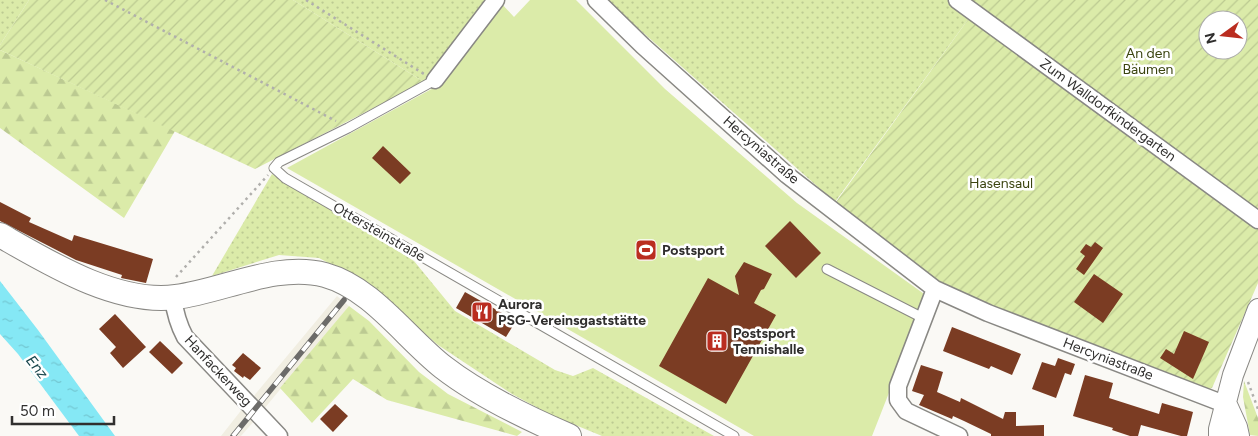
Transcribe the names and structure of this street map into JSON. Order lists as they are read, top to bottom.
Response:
{
  "streets": {
    "street": ["Zum Walldorfkindergarten", "Hercyniastraße", "Hanfackerweg"],
    "lane": ["Ottersteinstraße"]
  },
  "water": ["Enz"],
  "parks": ["An den Bäumen", "Hasensaul"],
  "places": {
    "sports": ["Postsport"],
    "restaurant": ["Aurora PSG-Vereinsgaststätte"],
    "building": ["Postsport Tennishalle"]
  },
  "scale_bar": "50 m",
  "north": "left"
}
